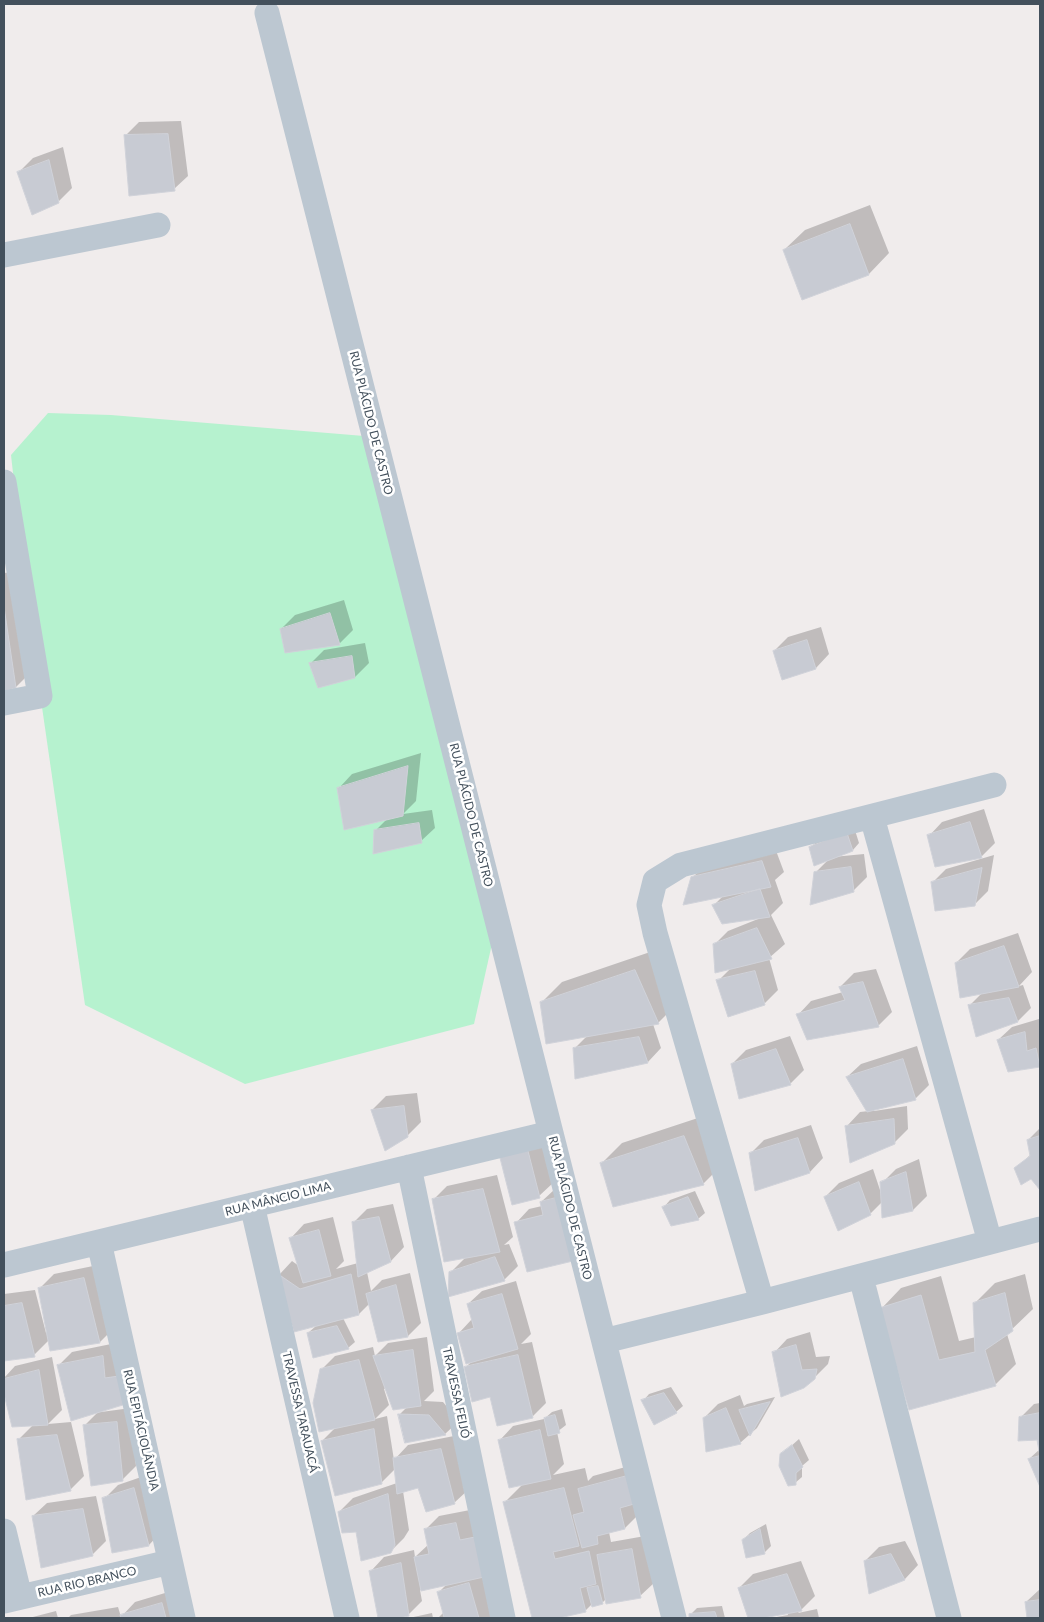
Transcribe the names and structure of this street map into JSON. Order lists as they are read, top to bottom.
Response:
{
  "streets": {
    "street": [
      "RUA PLÁCIDO DE CASTRO",
      "RUA MÂNCIO LIMA",
      "TRAVESSA FEIJÓ",
      "TRAVESSA TARAUACÁ",
      "RUA EPITÁCIOLÂNDIA",
      "RUA RIO BRANCO"
    ]
  },
  "crossings": [
    ["RUA PLÁCIDO DE CASTRO", "RUA MÂNCIO LIMA"],
    ["RUA MÂNCIO LIMA", "TRAVESSA FEIJÓ"],
    ["RUA MÂNCIO LIMA", "TRAVESSA TARAUACÁ"],
    ["RUA MÂNCIO LIMA", "RUA EPITÁCIOLÂNDIA"],
    ["RUA EPITÁCIOLÂNDIA", "RUA RIO BRANCO"]
  ]
}
